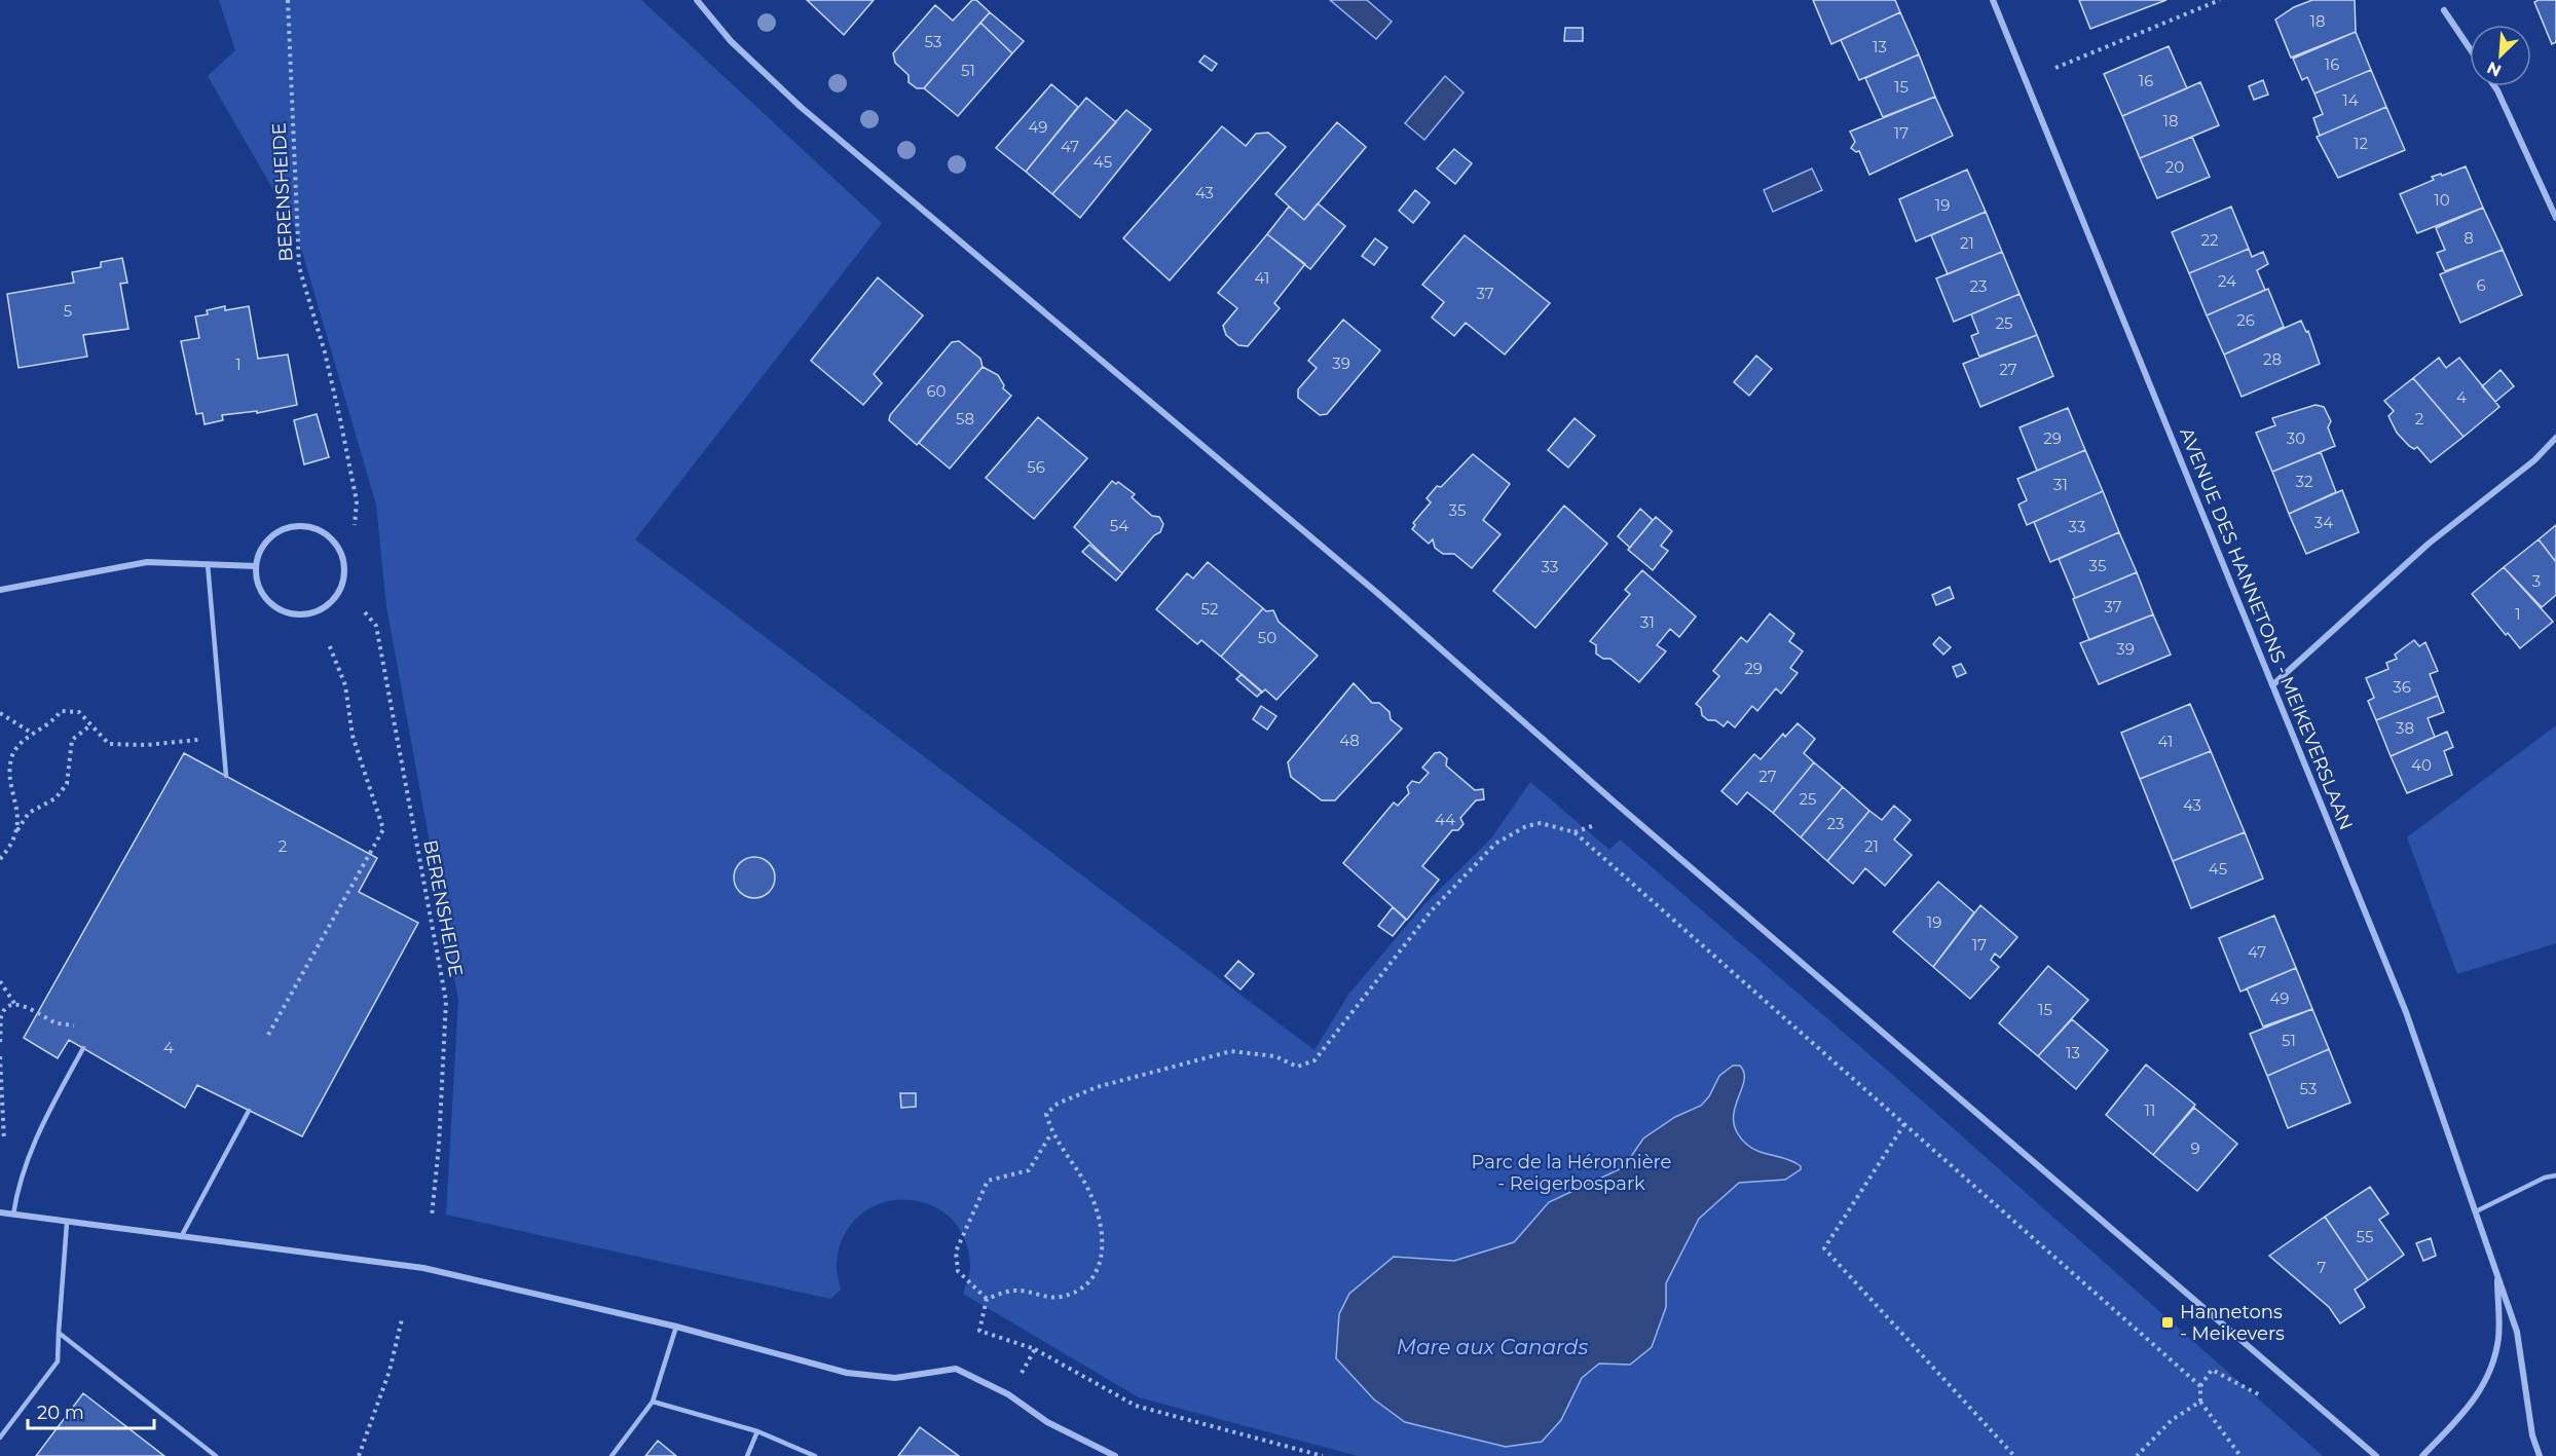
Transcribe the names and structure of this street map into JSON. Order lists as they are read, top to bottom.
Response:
{
  "streets": {
    "street": ["AVENUE DES HANNETONS - MEIKEVERSLAAN"],
    "path": ["BERENSHEIDE"]
  },
  "water": ["Mare aux Canards"],
  "parks": ["Parc de la Héronnière - Reigerbospark"],
  "places": {
    "transit": ["Hannetons - Meikevers"]
  },
  "house_numbers": [
    "18",
    "53",
    "13",
    "16",
    "51",
    "16",
    "15",
    "14",
    "18",
    "49",
    "17",
    "12",
    "47",
    "45",
    "20",
    "43",
    "10",
    "19",
    "8",
    "22",
    "21",
    "41",
    "24",
    "6",
    "23",
    "37",
    "5",
    "26",
    "25",
    "28",
    "39",
    "1",
    "27",
    "60",
    "4",
    "58",
    "2",
    "29",
    "30",
    "56",
    "32",
    "31",
    "35",
    "34",
    "54",
    "33",
    "35",
    "33",
    "3",
    "37",
    "52",
    "1",
    "31",
    "50",
    "39",
    "29",
    "36",
    "38",
    "48",
    "41",
    "40",
    "27",
    "25",
    "43",
    "44",
    "23",
    "2",
    "21",
    "45",
    "19",
    "17",
    "47",
    "49",
    "15",
    "51",
    "4",
    "13",
    "53",
    "11",
    "9",
    "55",
    "7"
  ],
  "scale_bar": "20 m",
  "north": "bottom left"
}
